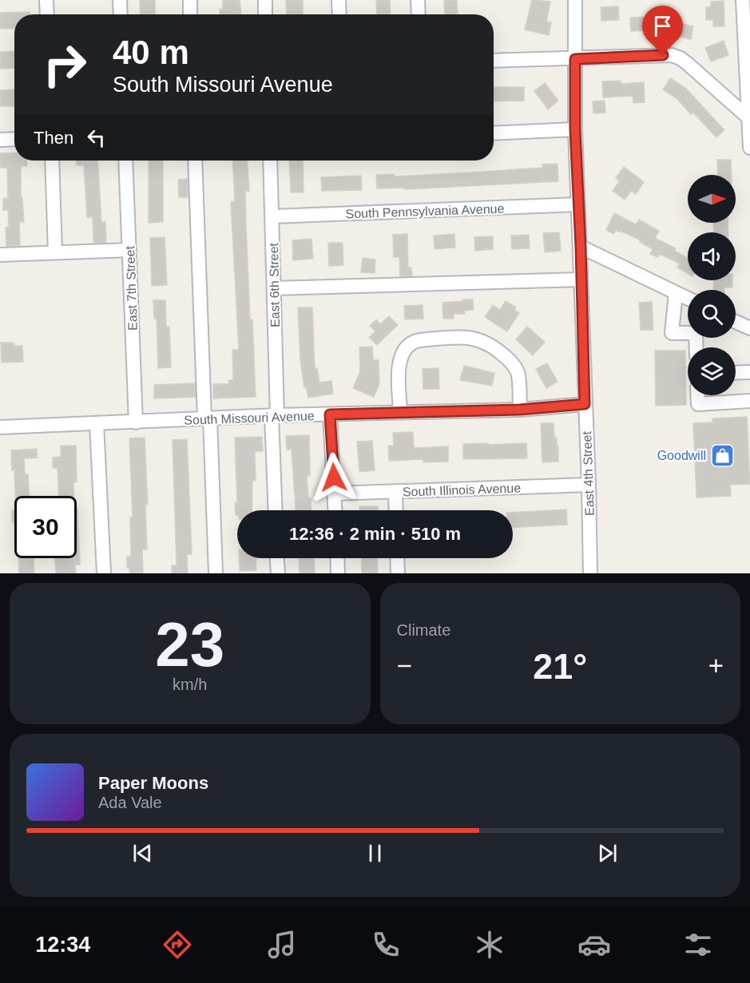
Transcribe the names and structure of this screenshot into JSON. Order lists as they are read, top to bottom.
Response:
{
  "streets": {
    "street": [
      "South Pennsylvania Avenue",
      "East 6th Street",
      "East 7th Street",
      "South Missouri Avenue",
      "East 4th Street",
      "South Illinois Avenue"
    ]
  },
  "crossings": [
    ["South Pennsylvania Avenue", "East 6th Street"],
    ["South Pennsylvania Avenue", "East 4th Street"],
    ["East 6th Street", "South Missouri Avenue"],
    ["East 7th Street", "South Missouri Avenue"],
    ["South Missouri Avenue", "East 4th Street"],
    ["East 4th Street", "South Illinois Avenue"]
  ],
  "places": {
    "shop": ["Goodwill"]
  },
  "north": "right",
  "page": {
    "turn": ["40 m", "South Missouri Avenue"],
    "then": "Then",
    "limit": "30",
    "trip": "12:36 · 2 min · 510 m",
    "tile": [
      ["23", "km/h"],
      "Climate"
    ],
    "heat": ["−", "21°", "+"],
    "song": ["Paper Moons", "Ada Vale"],
    "tabs": "12:34"
  }
}
